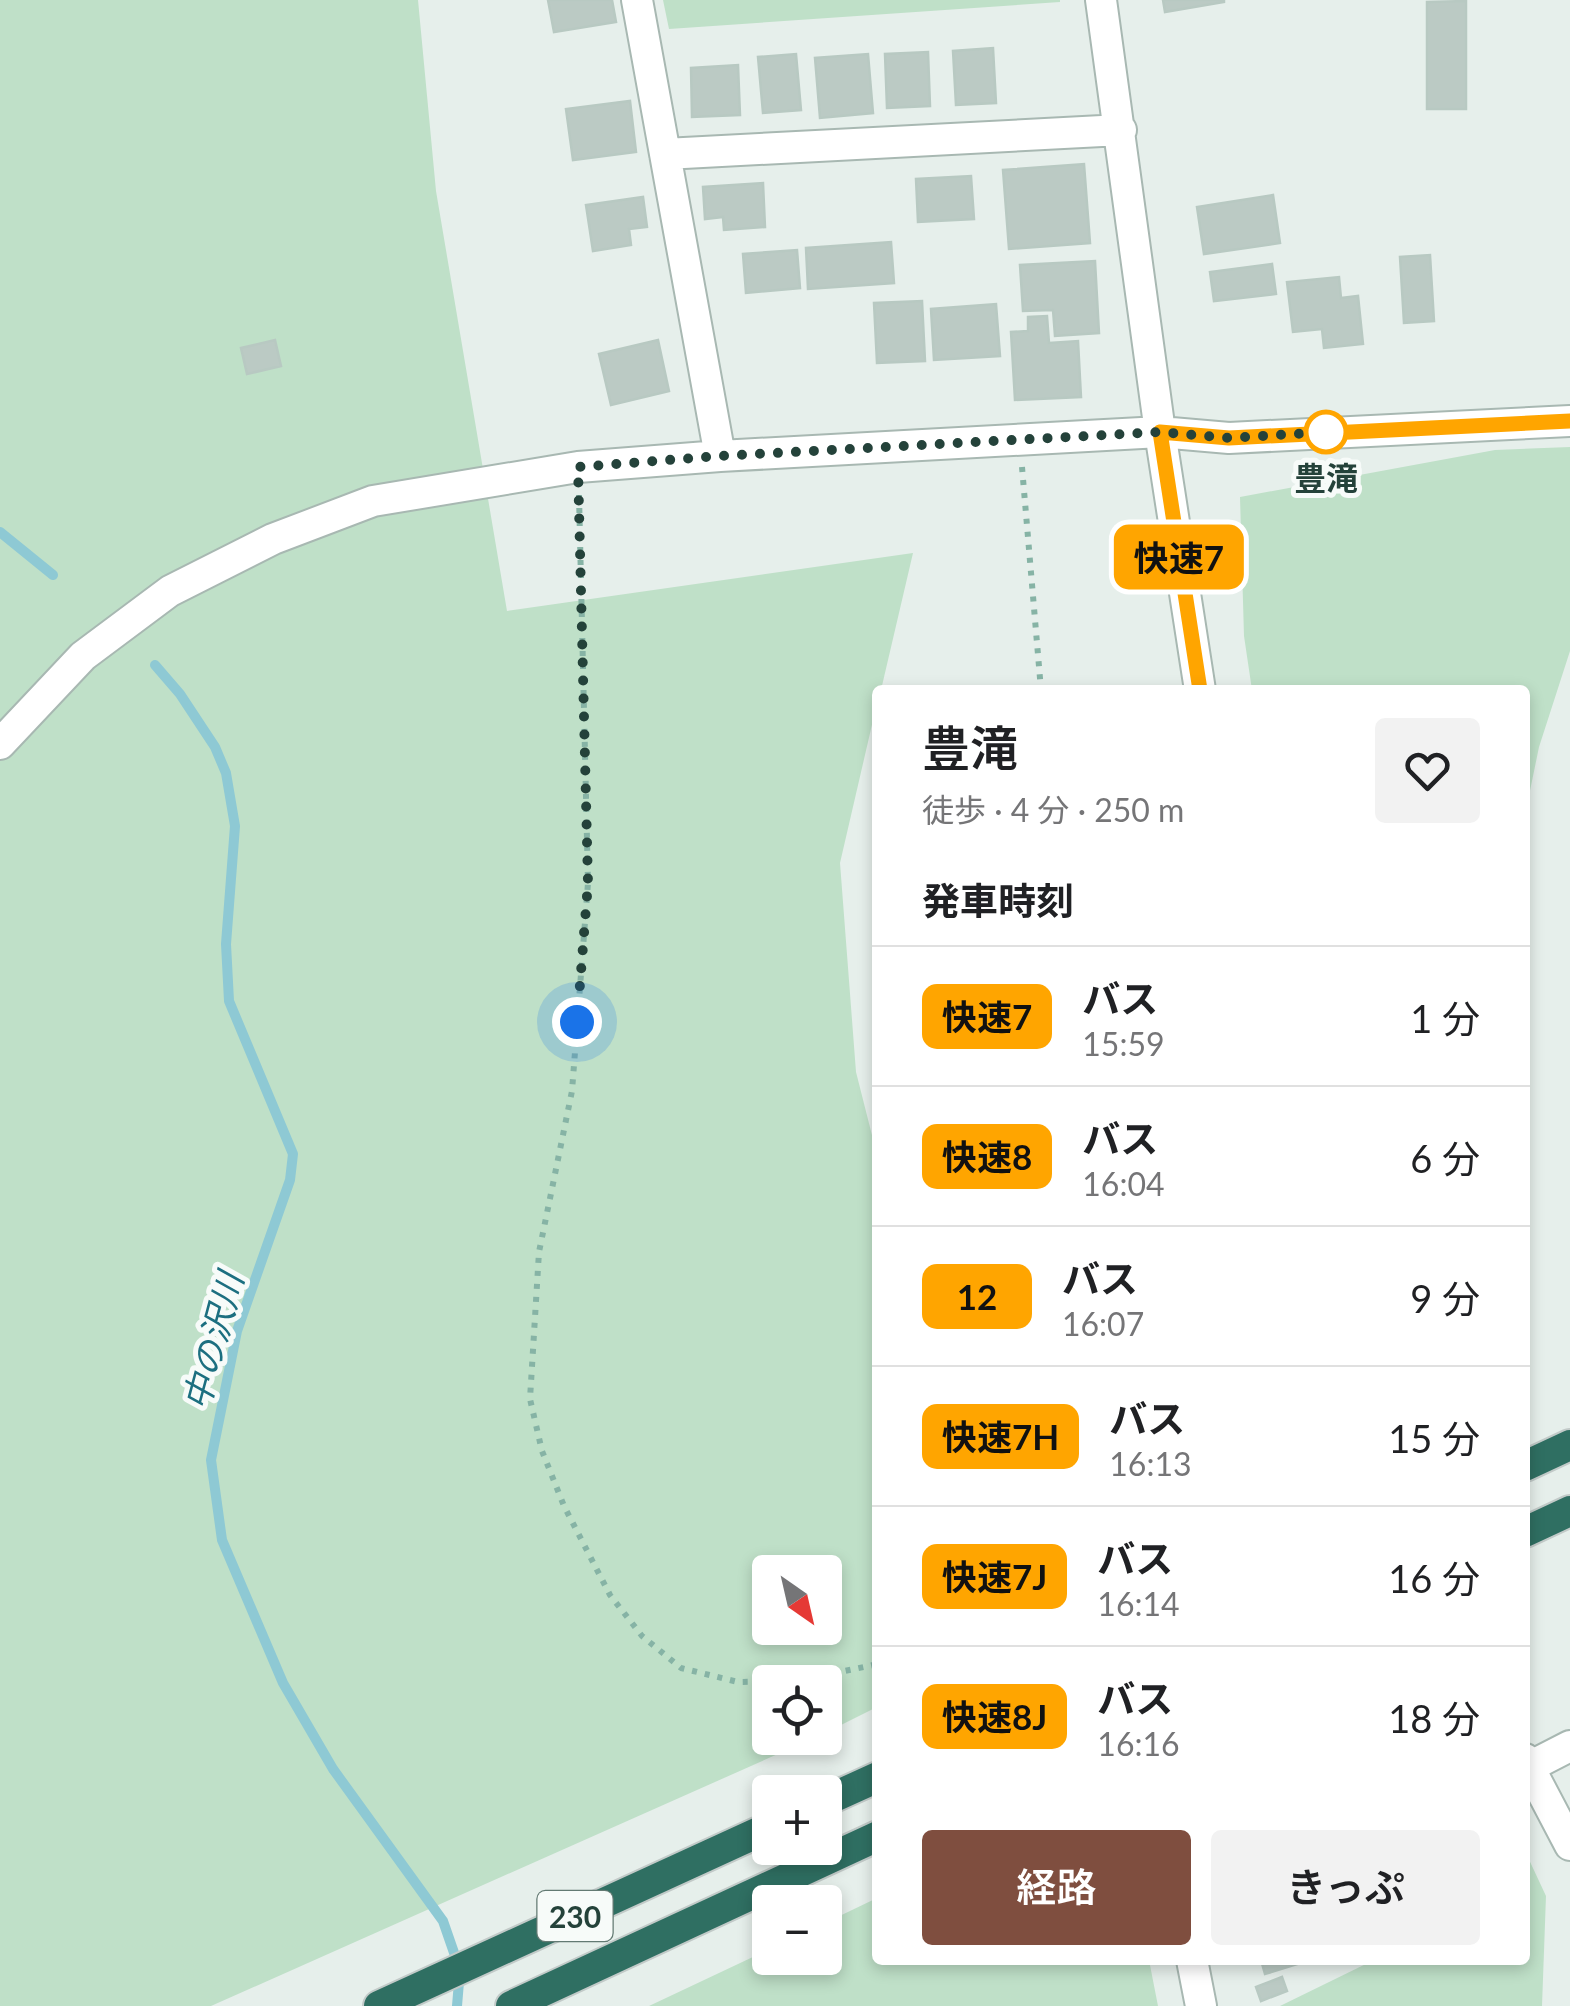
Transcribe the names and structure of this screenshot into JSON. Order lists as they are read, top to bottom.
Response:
{
  "streets": {
    "highway": ["230"]
  },
  "water": ["中の沢川"],
  "places": ["豊滝"],
  "lines": ["bus line 快速7"],
  "north": "bottom right",
  "page": {
    "on_map": "快速7",
    "heading": [
      ["豊滝", "徒歩 · 4 分 · 250 m"],
      "発車時刻"
    ],
    "list": [
      {
        "mark": "快速7",
        "name": "バス",
        "note": "15:59",
        "value": "1 分"
      },
      {
        "mark": "快速8",
        "name": "バス",
        "note": "16:04",
        "value": "6 分"
      },
      {
        "mark": "12",
        "name": "バス",
        "note": "16:07",
        "value": "9 分"
      },
      {
        "mark": "快速7H",
        "name": "バス",
        "note": "16:13",
        "value": "15 分"
      },
      {
        "mark": "快速7J",
        "name": "バス",
        "note": "16:14",
        "value": "16 分"
      },
      {
        "mark": "快速8J",
        "name": "バス",
        "note": "16:16",
        "value": "18 分"
      }
    ],
    "map_buttons": ["+", "−"],
    "buttons": ["経路", "きっぷ"]
  }
}
